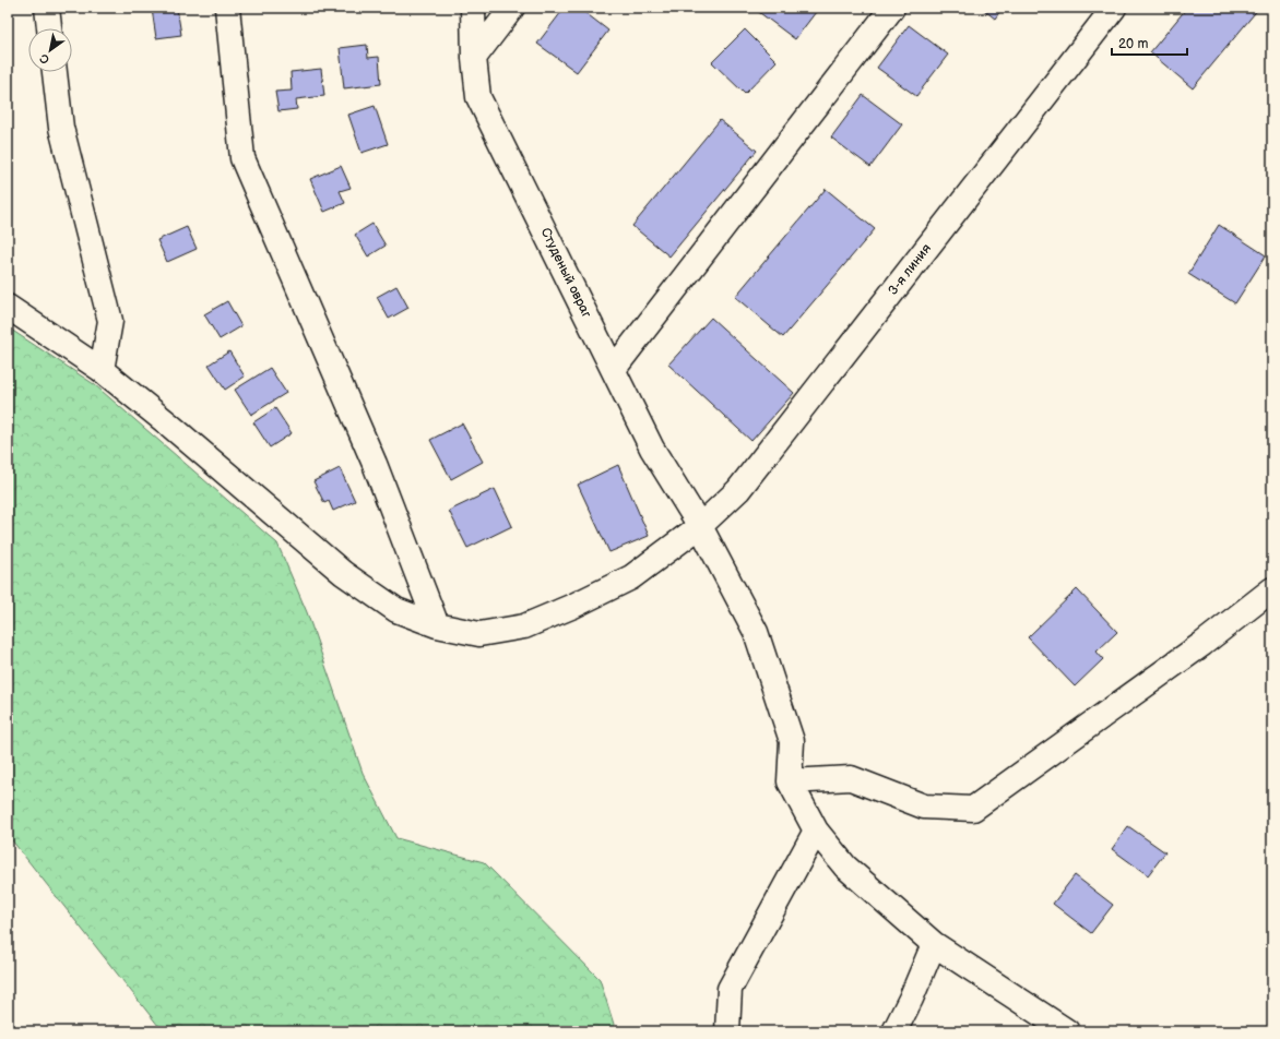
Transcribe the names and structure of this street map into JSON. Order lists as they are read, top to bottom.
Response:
{
  "streets": {
    "street": ["3-я линия", "Студеный овраг"]
  },
  "crossings": [
    ["3-я линия", "Студеный овраг"]
  ],
  "scale_bar": "20 m",
  "north": "bottom left"
}
